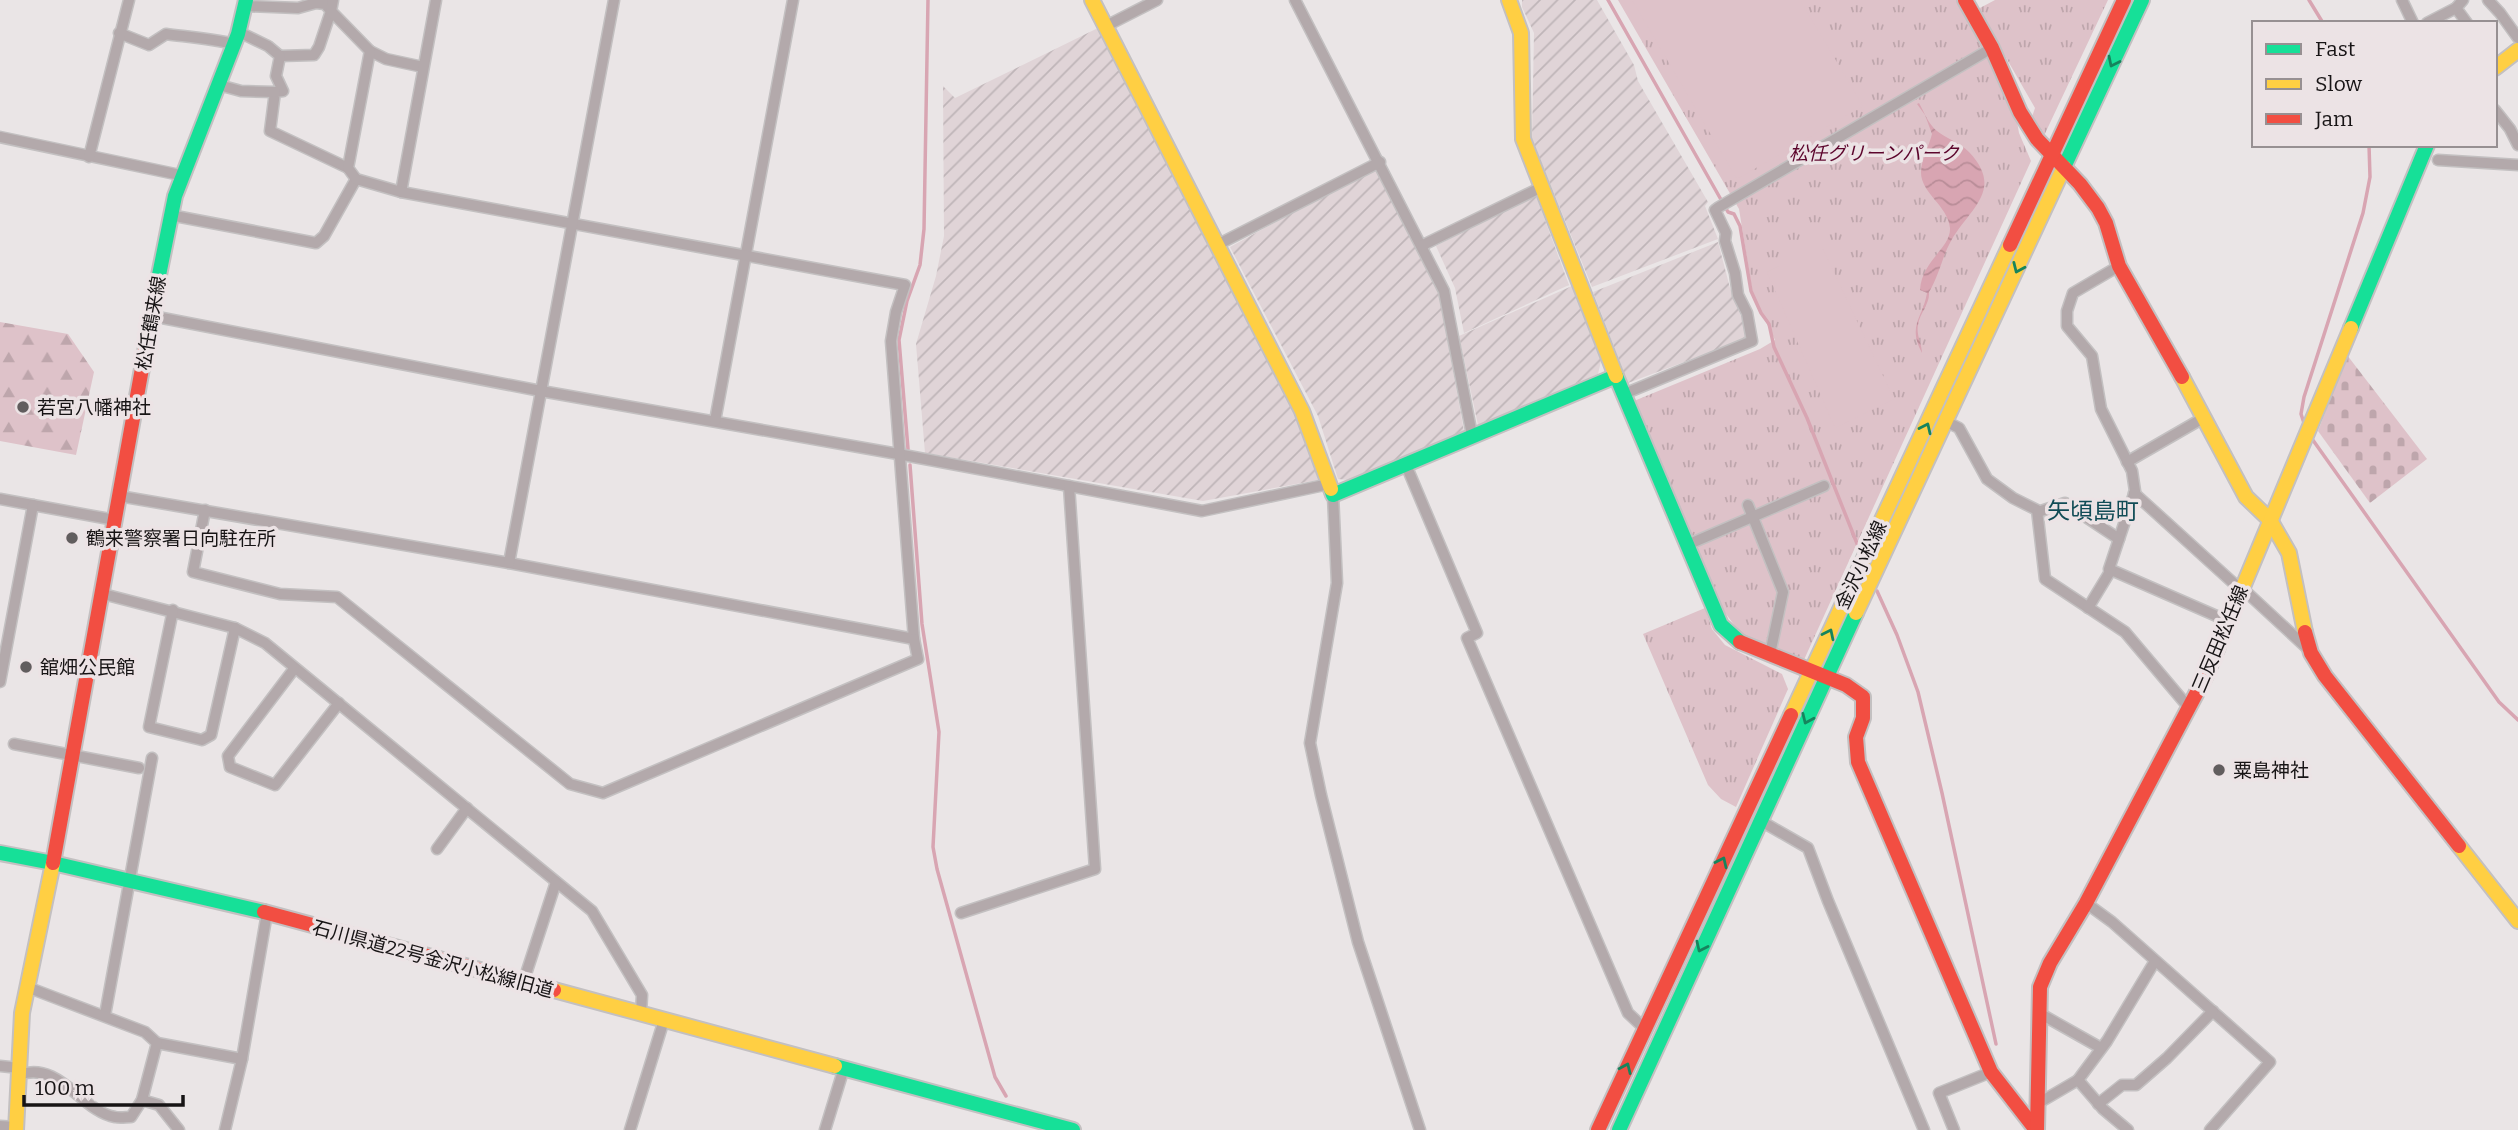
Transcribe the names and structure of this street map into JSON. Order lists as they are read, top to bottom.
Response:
{
  "streets": {
    "main road": [
      "松任鶴来線",
      "金沢小松線",
      "三反田松任線",
      "石川県道22号金沢小松線旧道"
    ]
  },
  "crossings": [
    ["松任鶴来線", "石川県道22号金沢小松線旧道"]
  ],
  "districts": ["矢頃島町"],
  "parks": ["松任グリーンパーク"],
  "places": [
    "若宮八幡神社",
    "鶴来警察署日向駐在所",
    "舘畑公民館",
    "粟島神社"
  ],
  "legend": ["Fast", "Slow", "Jam"],
  "scale_bar": "100 m"
}
